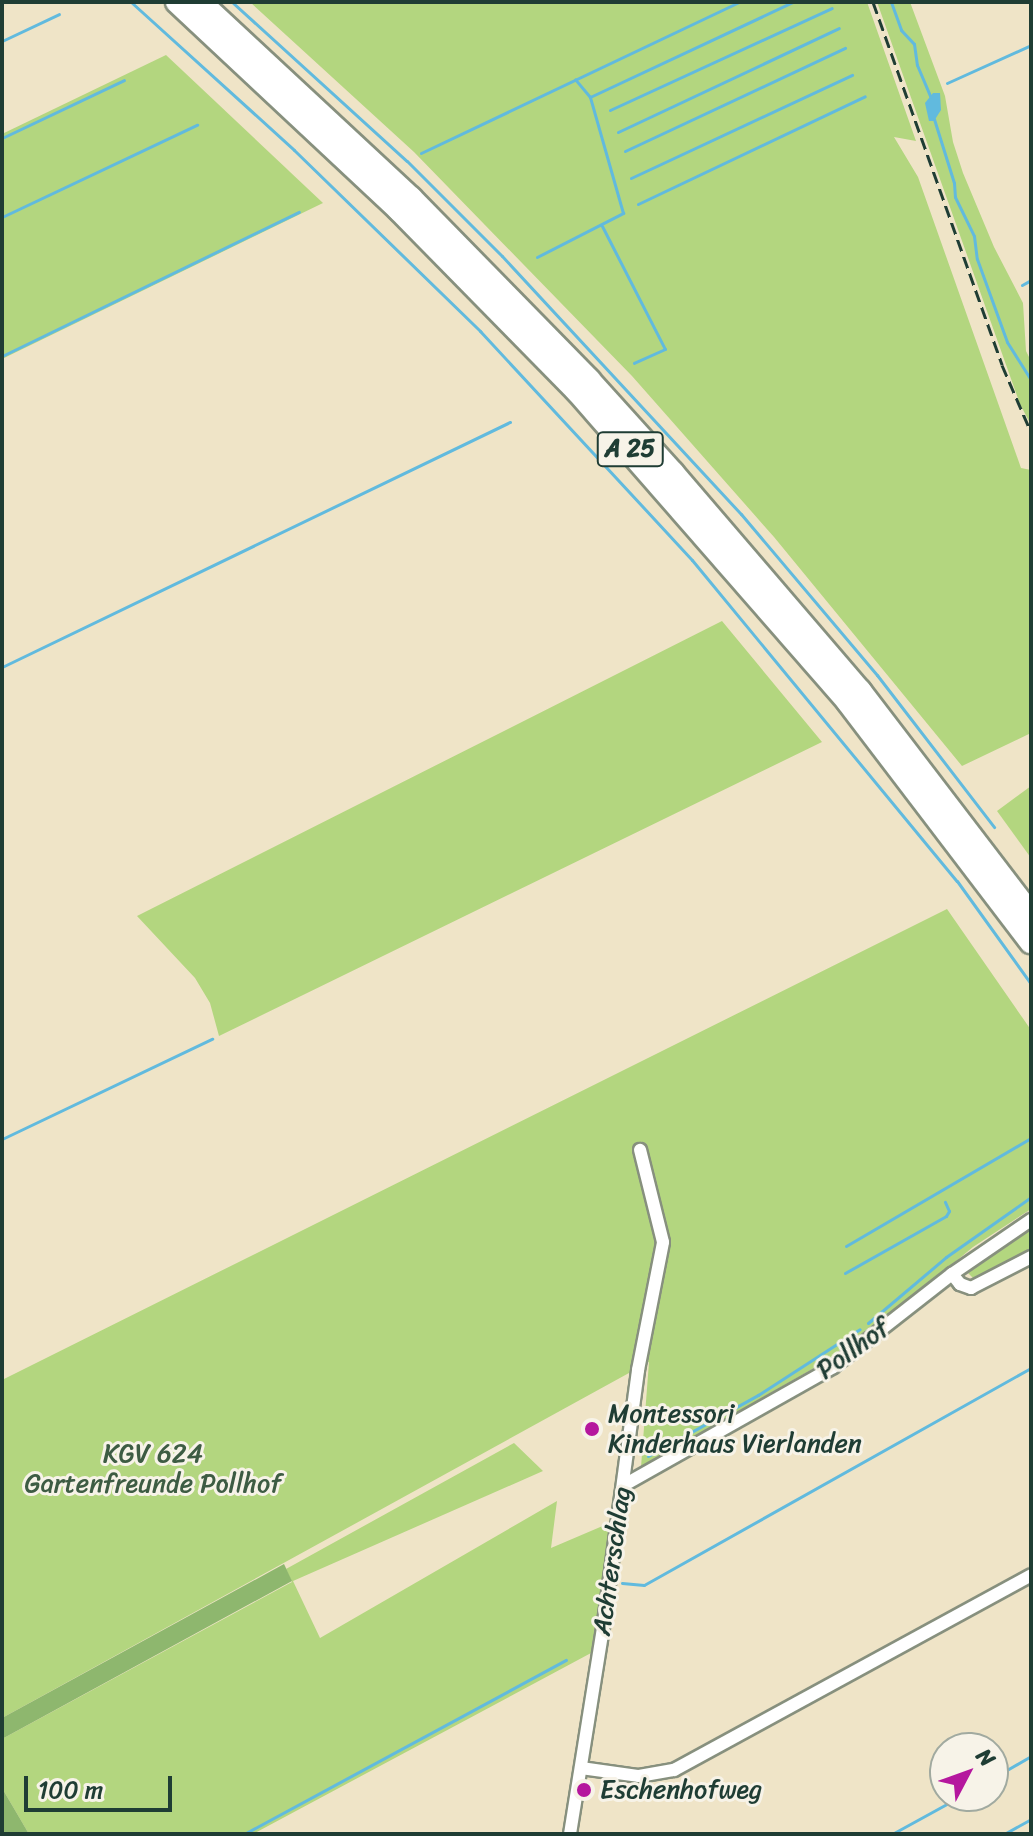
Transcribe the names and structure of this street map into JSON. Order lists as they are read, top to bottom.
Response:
{
  "streets": {
    "highway": ["A 25"],
    "street": ["Pollhof", "Achterschlag"]
  },
  "crossings": [
    ["Pollhof", "Achterschlag"]
  ],
  "parks": ["KGV 624 Gartenfreunde Pollhof"],
  "places": ["Montessori Kinderhaus Vierlanden", "Eschenhofweg"],
  "scale_bar": "100 m",
  "north": "top right"
}
